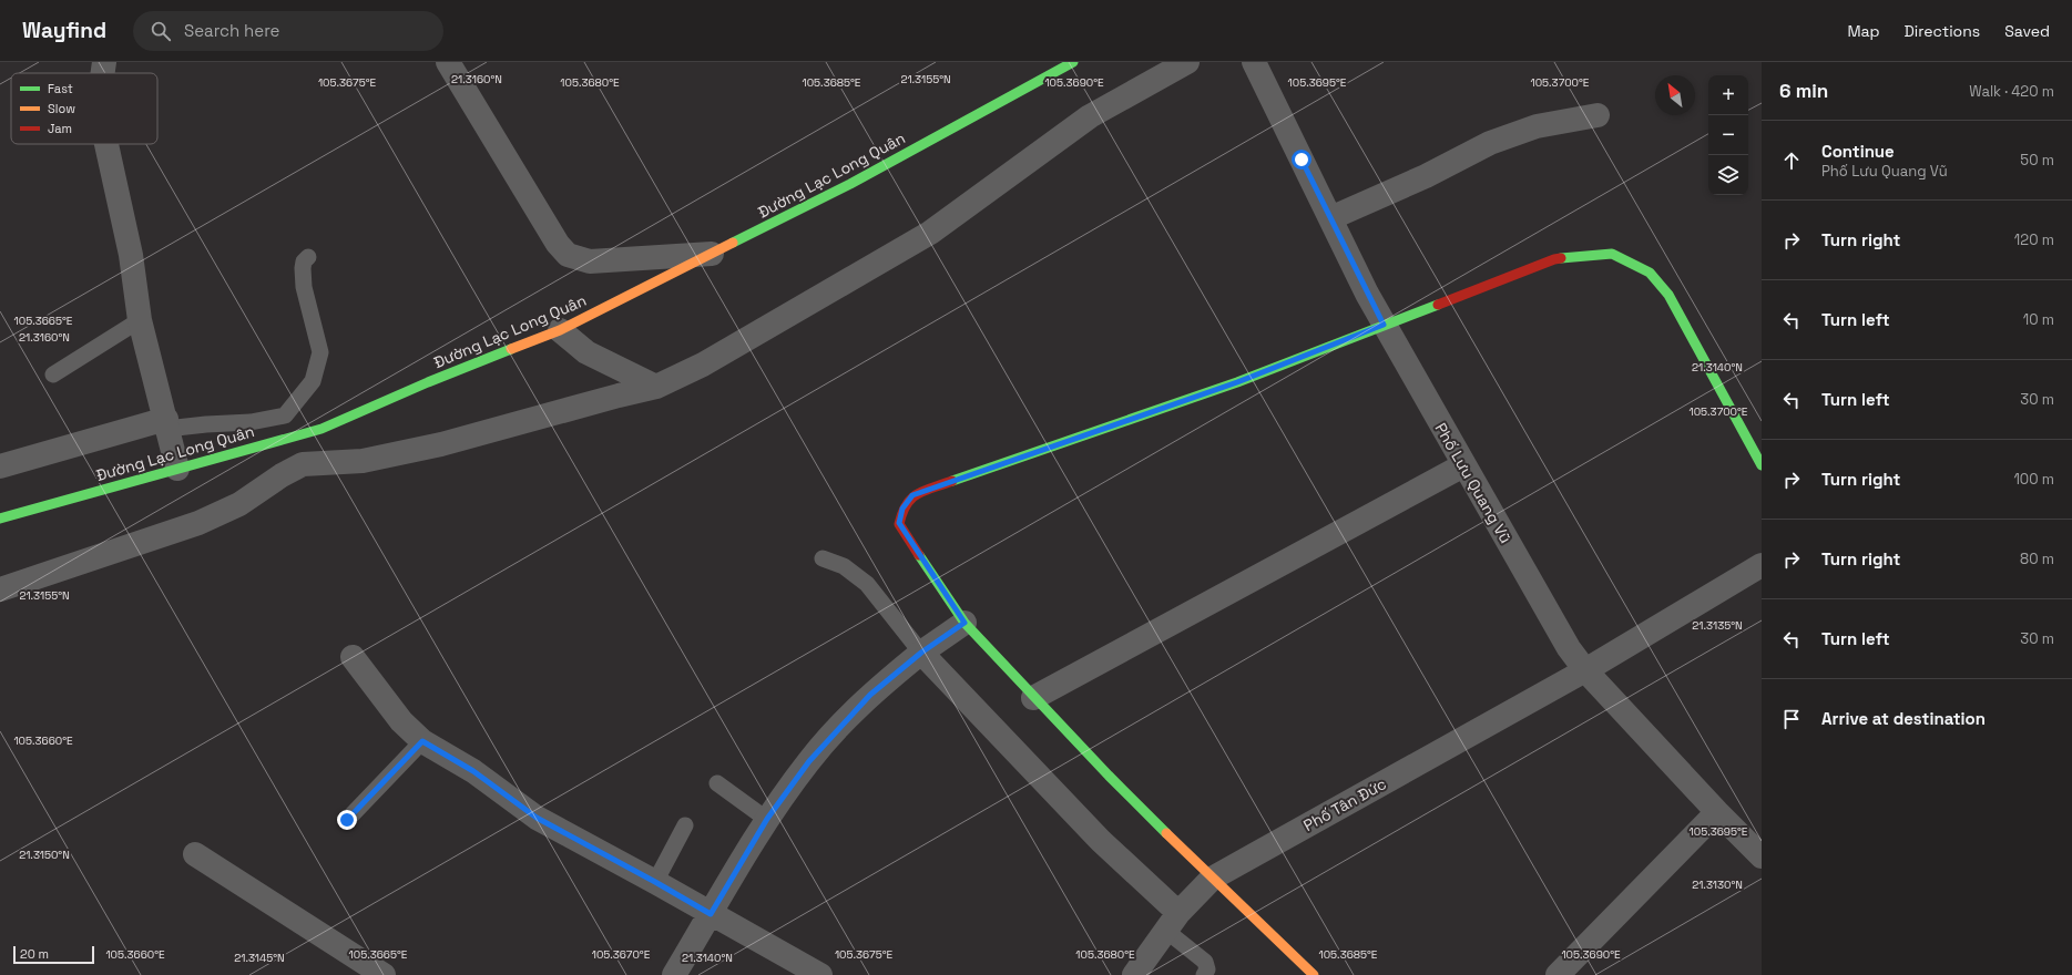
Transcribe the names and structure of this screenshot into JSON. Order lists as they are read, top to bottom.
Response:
{
  "streets": {
    "street": ["Đường Lạc Long Quân", "Phố Lưu Quang Vũ", "Phố Tân Đức"]
  },
  "crossings": [
    ["Phố Lưu Quang Vũ", "Phố Tân Đức"]
  ],
  "legend": ["Fast", "Slow", "Jam"],
  "scale_bar": "20 m",
  "north": "top left",
  "page": {
    "header": "Wayfind",
    "search": "Search here",
    "nav": ["Map", "Directions", "Saved"],
    "heading": ["6 min", "Walk · 420 m"],
    "map_buttons": ["+", "−"],
    "list": [
      ["Continue", "Phố Lưu Quang Vũ", "50 m"],
      ["Turn right", "120 m"],
      ["Turn left", "10 m"],
      ["Turn left", "30 m"],
      ["Turn right", "100 m"],
      ["Turn right", "80 m"],
      ["Turn left", "30 m"],
      "Arrive at destination"
    ],
    "scale": "20 m"
  },
  "coordinates": [
    "21.3160°N",
    "21.3155°N",
    "105.3675°E",
    "105.3685°E",
    "105.3690°E",
    "105.3695°E",
    "105.3700°E",
    "105.3680°E",
    "105.3665°E",
    "21.3140°N",
    "21.3135°N",
    "105.3660°E",
    "21.3150°N",
    "21.3130°N",
    "105.3670°E",
    "21.3145°N"
  ]
}
